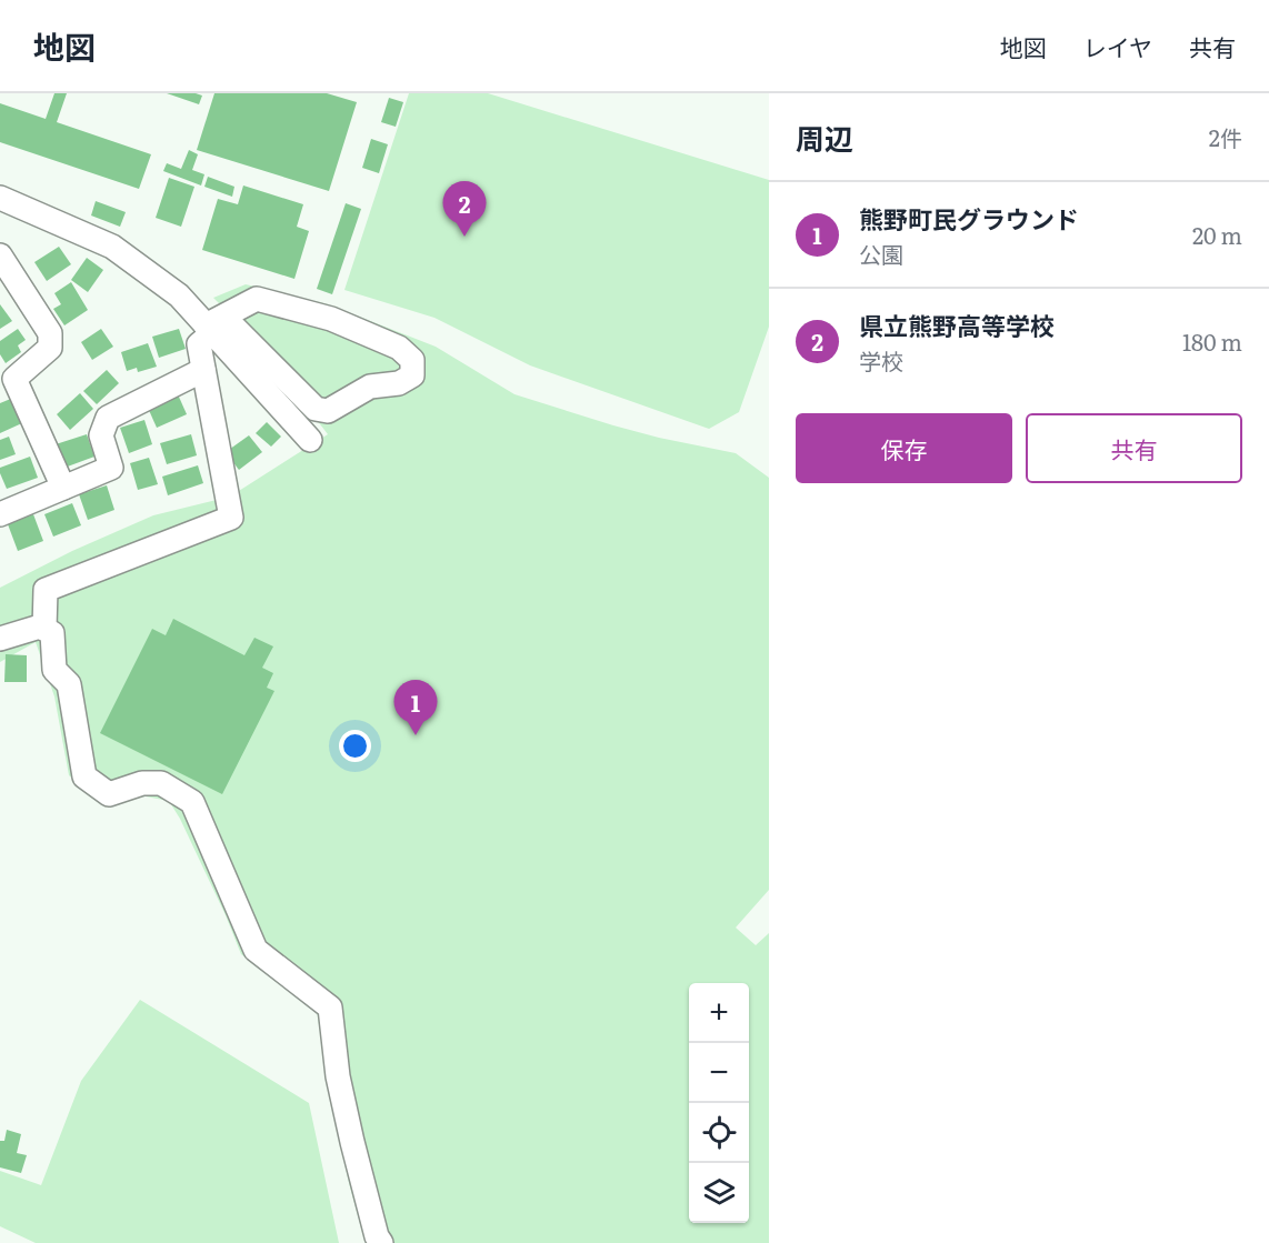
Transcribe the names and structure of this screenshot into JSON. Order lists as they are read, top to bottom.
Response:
{
  "page": {
    "header": "地図",
    "nav": ["地図", "レイヤ", "共有"],
    "heading": ["周辺", "2件"],
    "list": [
      {
        "mark": "1",
        "name": "熊野町民グラウンド",
        "note": "公園",
        "value": "20 m"
      },
      {
        "mark": "2",
        "name": "県立熊野高等学校",
        "note": "学校",
        "value": "180 m"
      }
    ],
    "pins": ["2", "1"],
    "buttons": ["保存", "共有"],
    "map_buttons": ["+", "−"]
  }
}
